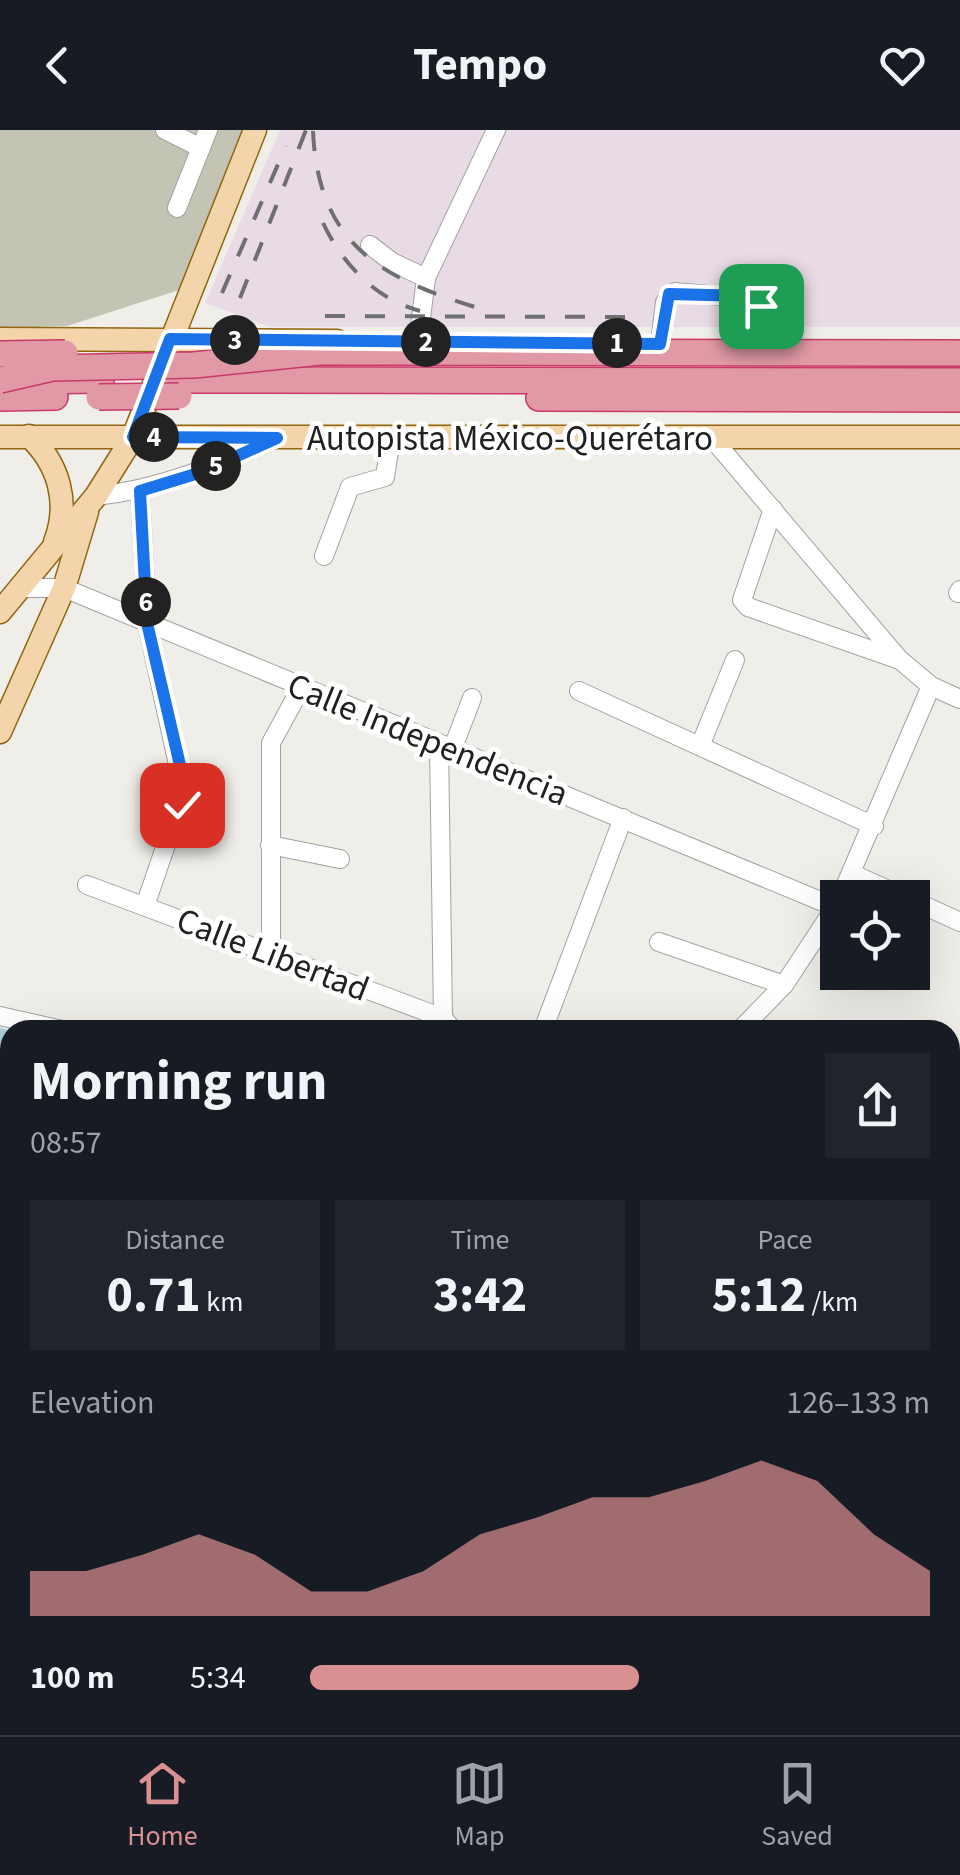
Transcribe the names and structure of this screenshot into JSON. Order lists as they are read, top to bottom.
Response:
{
  "streets": {
    "main road": ["Autopista México-Querétaro"],
    "street": ["Calle Independencia", "Calle Libertad"]
  },
  "page": {
    "header": "Tempo",
    "pins": [
      "3",
      "2",
      "1",
      "4",
      "5",
      "6"
    ],
    "heading": ["Morning run", "08:57"],
    "stats": [
      ["Distance", "0.71 km"],
      ["Time", "3:42"],
      ["Pace", "5:12 /km"]
    ],
    "chart": ["Elevation", "126–133 m"],
    "list": [
      {
        "name": "100 m",
        "note": "5:34"
      }
    ],
    "tabs": ["Home", "Map", "Saved"]
  }
}
